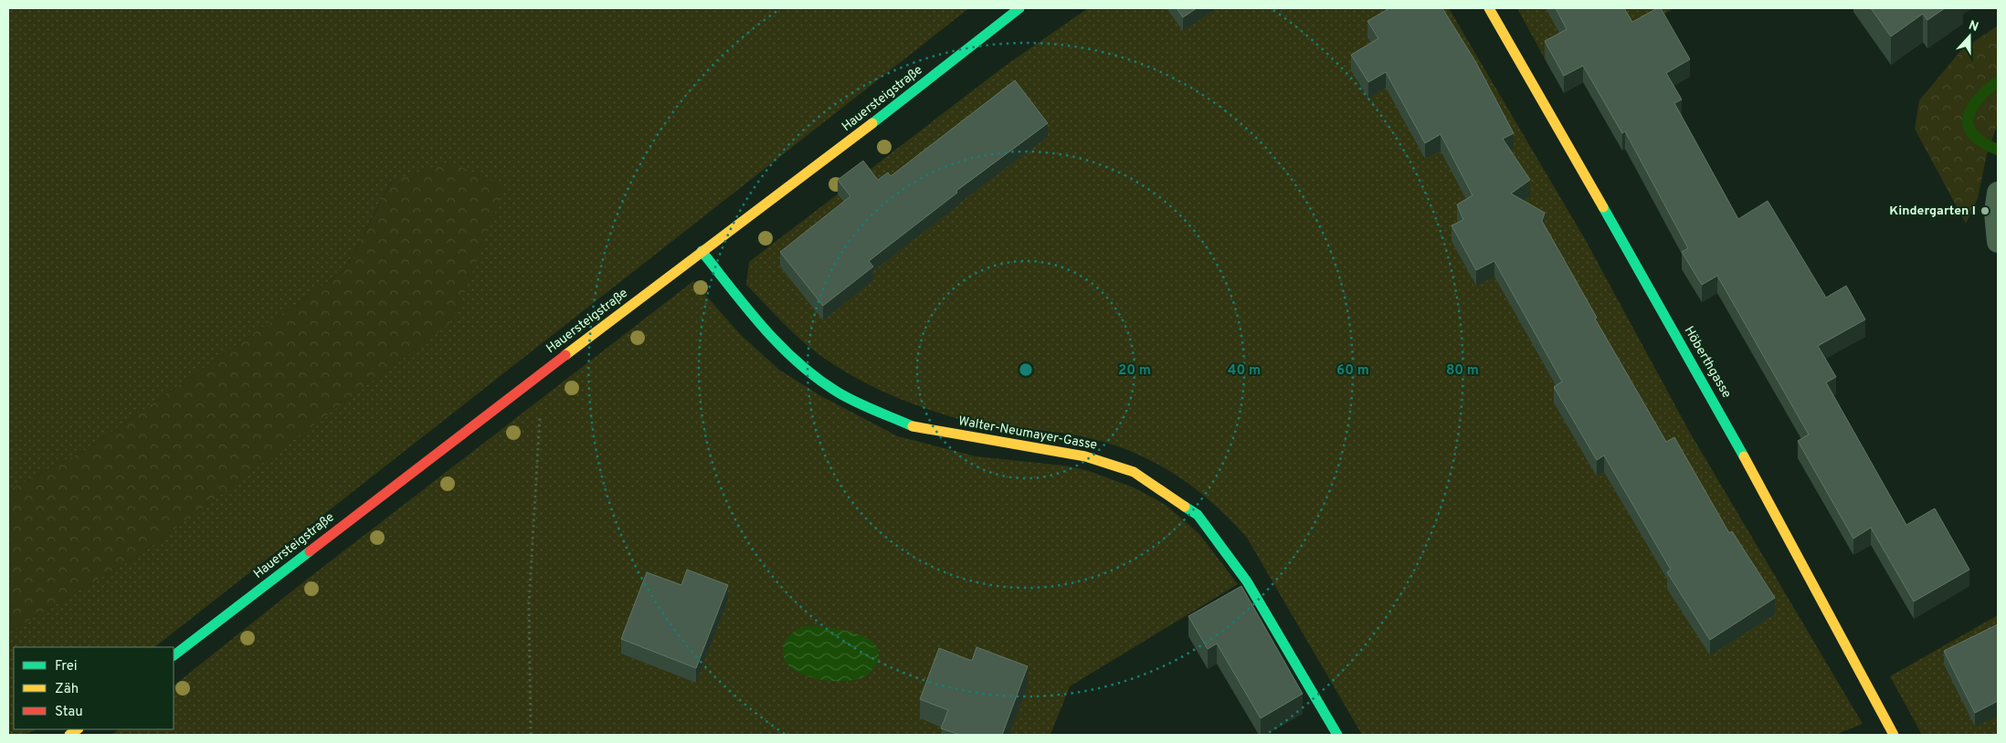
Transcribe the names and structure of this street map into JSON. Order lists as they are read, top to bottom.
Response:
{
  "streets": {
    "street": ["Hauersteigstraße", "Höberthgasse", "Walter-Neumayer-Gasse"]
  },
  "crossings": [
    ["Hauersteigstraße", "Walter-Neumayer-Gasse"]
  ],
  "places": ["Kindergarten I"],
  "legend": ["Frei", "Zäh", "Stau"],
  "north": "top",
  "rings": [
    "20 m",
    "40 m",
    "60 m",
    "80 m"
  ]
}
